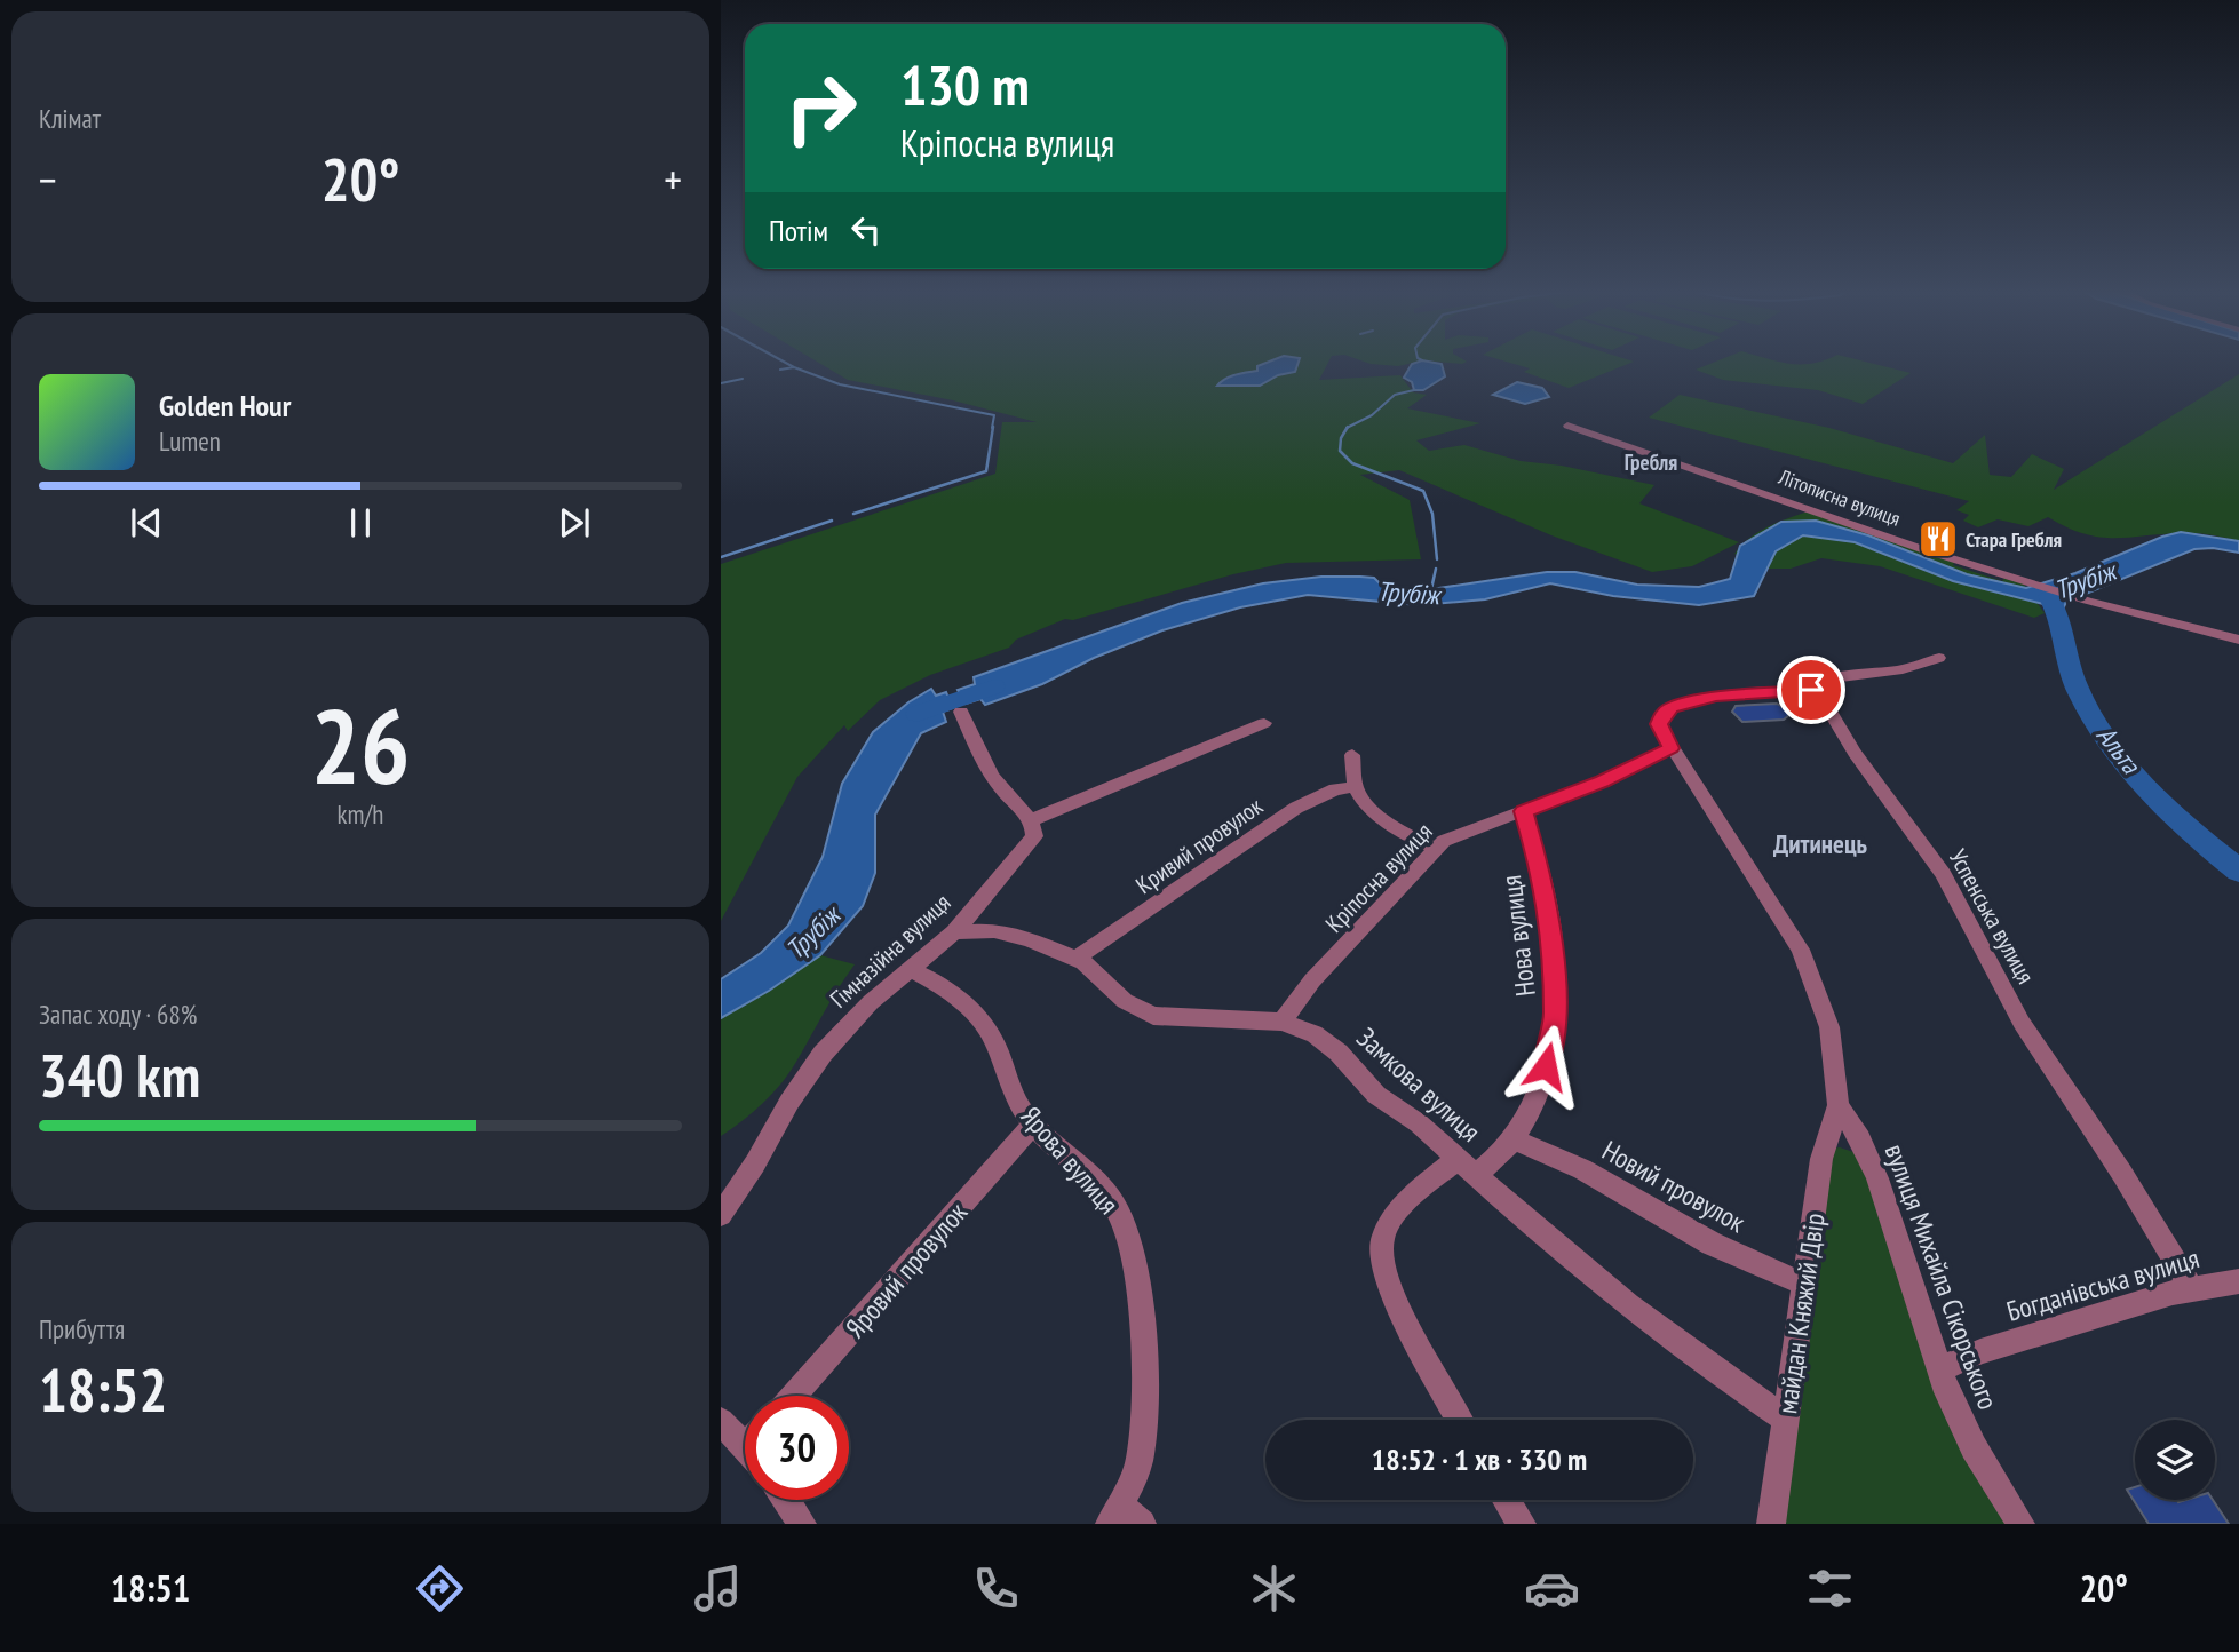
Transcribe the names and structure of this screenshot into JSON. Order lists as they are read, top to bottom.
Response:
{
  "streets": {
    "street": [
      "Літописна вулиця",
      "Кривий провулок",
      "Кріпосна вулиця",
      "Успенська вулиця",
      "Нова вулиця",
      "Гімназійна вулиця",
      "Замкова вулиця",
      "Ярова вулиця",
      "Новий провулок",
      "Яровий провулок",
      "вулиця Михайла Сікорського",
      "Богданівська вулиця",
      "майдан Княжий Двір"
    ]
  },
  "crossings": [
    ["Кривий провулок", "Замкова вулиця"],
    ["Кріпосна вулиця", "Нова вулиця"],
    ["Кріпосна вулиця", "Замкова вулиця"],
    ["Кріпосна вулиця", "вулиця Михайла Сікорського"],
    ["Успенська вулиця", "Богданівська вулиця"],
    ["Нова вулиця", "Замкова вулиця"],
    ["Нова вулиця", "Новий провулок"],
    ["Гімназійна вулиця", "Замкова вулиця"],
    ["Гімназійна вулиця", "Ярова вулиця"],
    ["Замкова вулиця", "майдан Княжий Двір"],
    ["Ярова вулиця", "Яровий провулок"],
    ["Новий провулок", "майдан Княжий Двір"],
    ["вулиця Михайла Сікорського", "Богданівська вулиця"],
    ["вулиця Михайла Сікорського", "майдан Княжий Двір"]
  ],
  "districts": ["Гребля", "Дитинець"],
  "water": ["Трубіж", "Альта"],
  "places": {
    "restaurant": ["Стара Гребля"]
  },
  "page": {
    "tile": [
      "Клімат",
      ["26", "km/h"],
      ["Запас ходу · 68%", "340 km"],
      ["Прибуття", "18:52"]
    ],
    "turn": ["130 m", "Кріпосна вулиця"],
    "heat": ["−", "20°", "+"],
    "then": "Потім",
    "song": ["Golden Hour", "Lumen"],
    "limit": "30",
    "trip": "18:52 · 1 хв · 330 m",
    "tabs": ["18:51", "20°"]
  }
}
